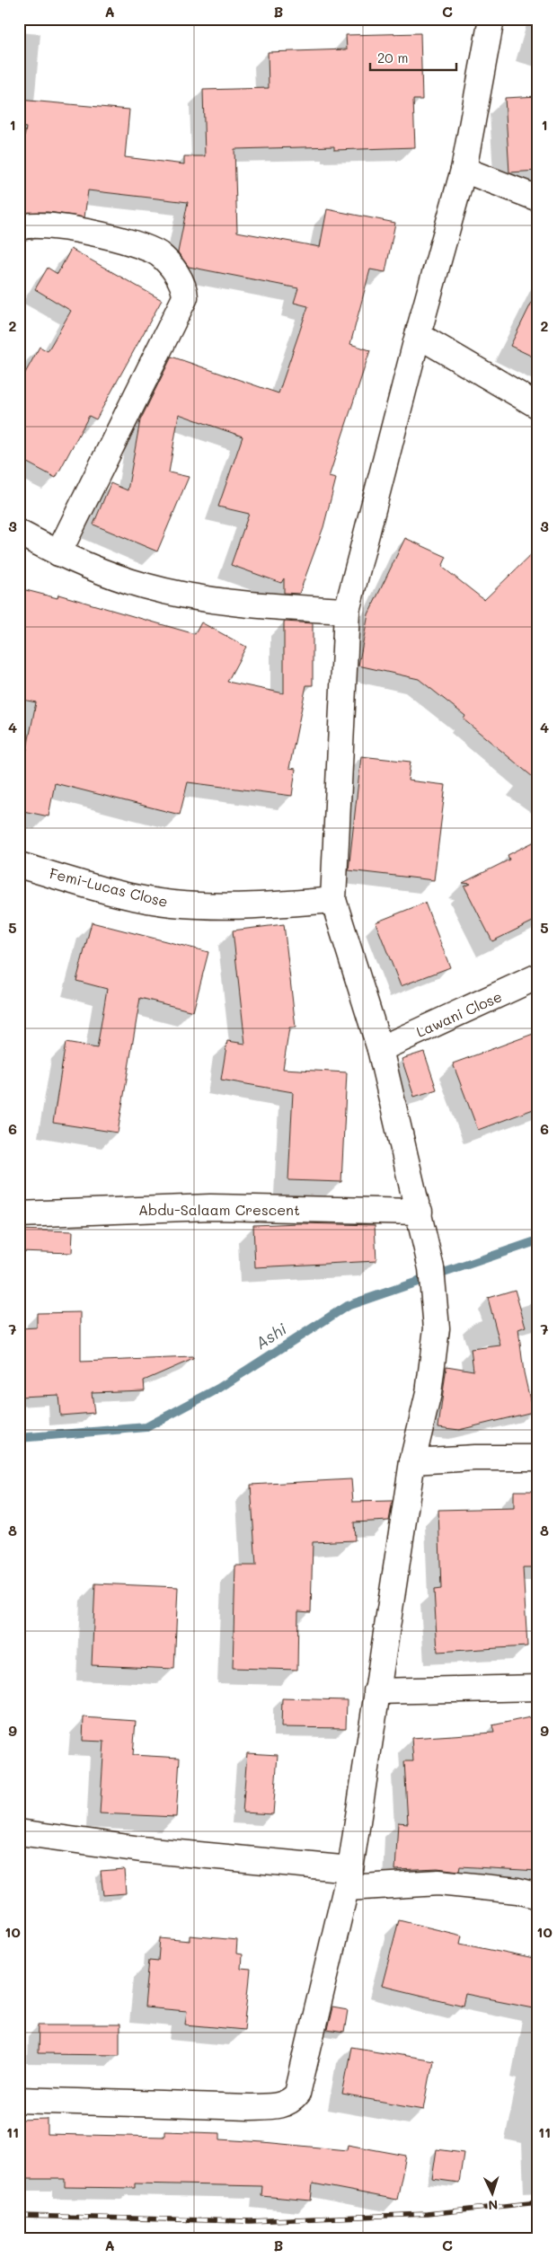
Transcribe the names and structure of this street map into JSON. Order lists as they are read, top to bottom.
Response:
{
  "streets": {
    "street": ["Femi-Lucas Close", "Lawani Close", "Abdu-Salaam Crescent"]
  },
  "water": ["Ashi"],
  "scale_bar": "20 m",
  "north": "bottom",
  "grid": {
    "columns": ["A", "B", "C"],
    "rows": [
      "1",
      "2",
      "3",
      "4",
      "5",
      "6",
      "7",
      "8",
      "9",
      "10",
      "11"
    ]
  }
}
